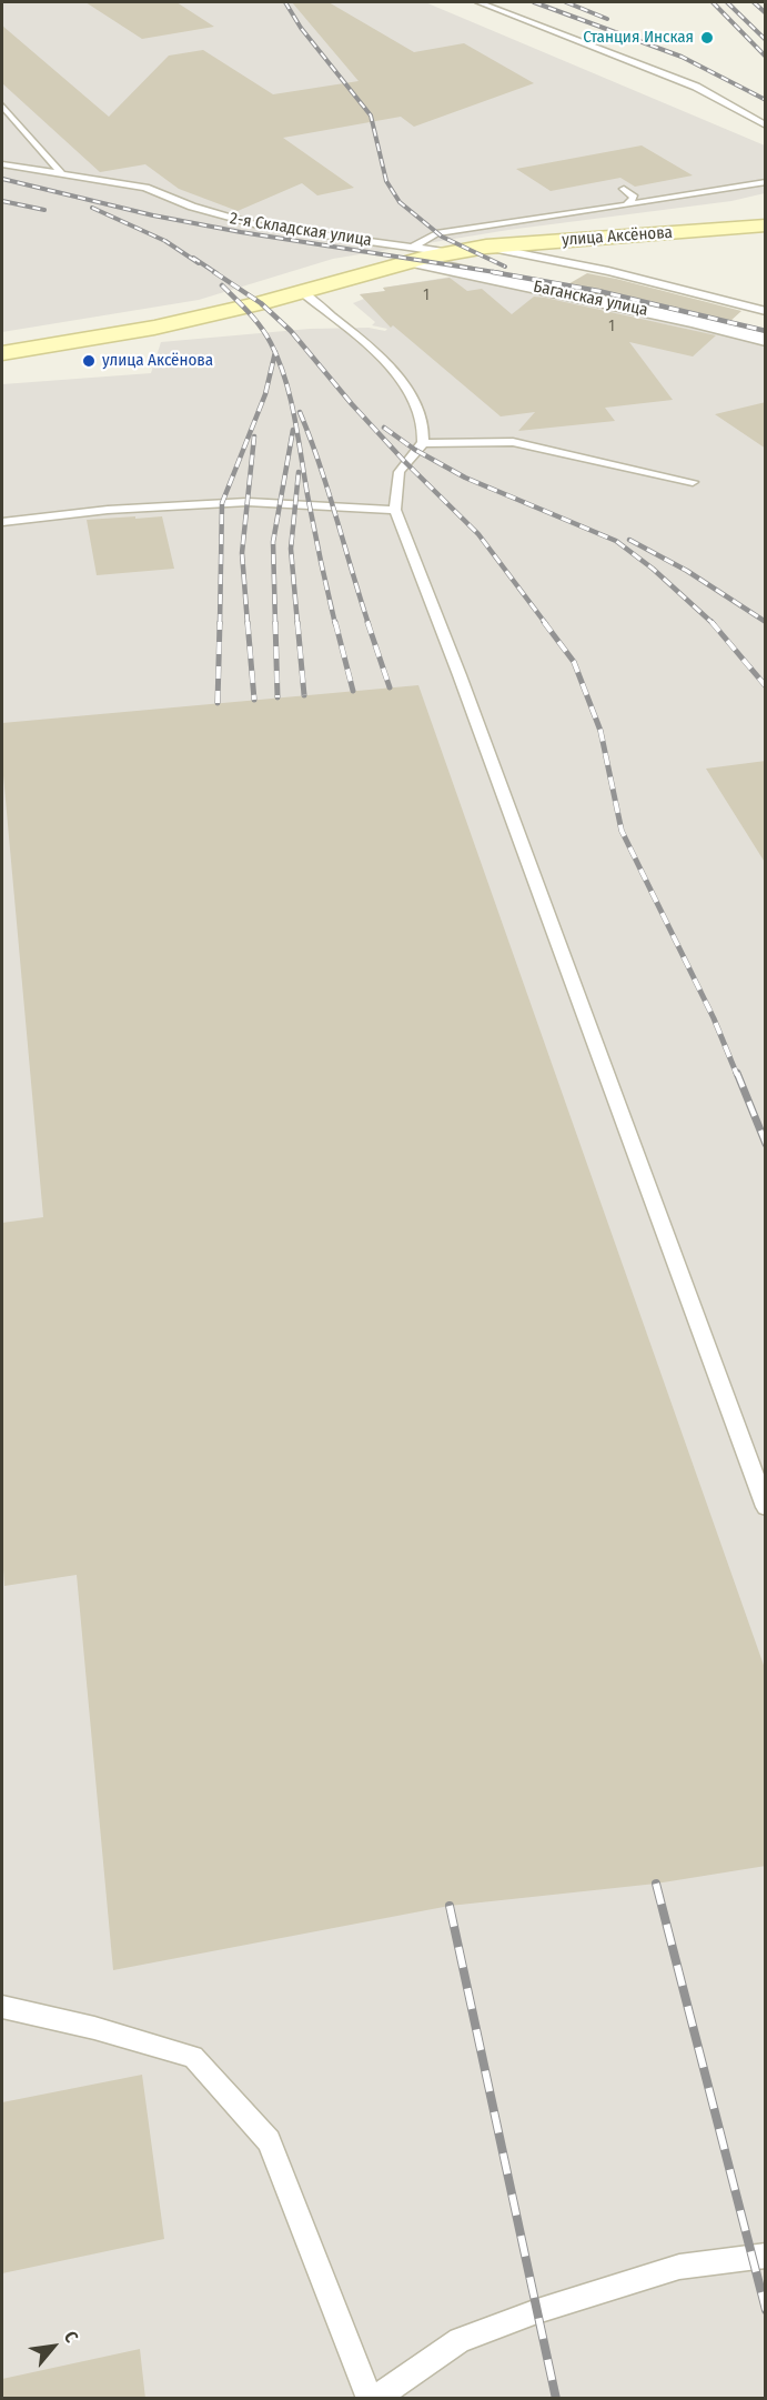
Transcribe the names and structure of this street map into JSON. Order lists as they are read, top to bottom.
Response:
{
  "streets": {
    "street": ["улица Аксёнова", "Баганская улица"],
    "lane": ["2-я Складская улица"]
  },
  "crossings": [
    ["2-я Складская улица", "улица Аксёнова"],
    ["2-я Складская улица", "Баганская улица"],
    ["улица Аксёнова", "Баганская улица"]
  ],
  "places": ["Станция Инская", "улица Аксёнова"],
  "house_numbers": ["1", "1"],
  "north": "top right"
}
